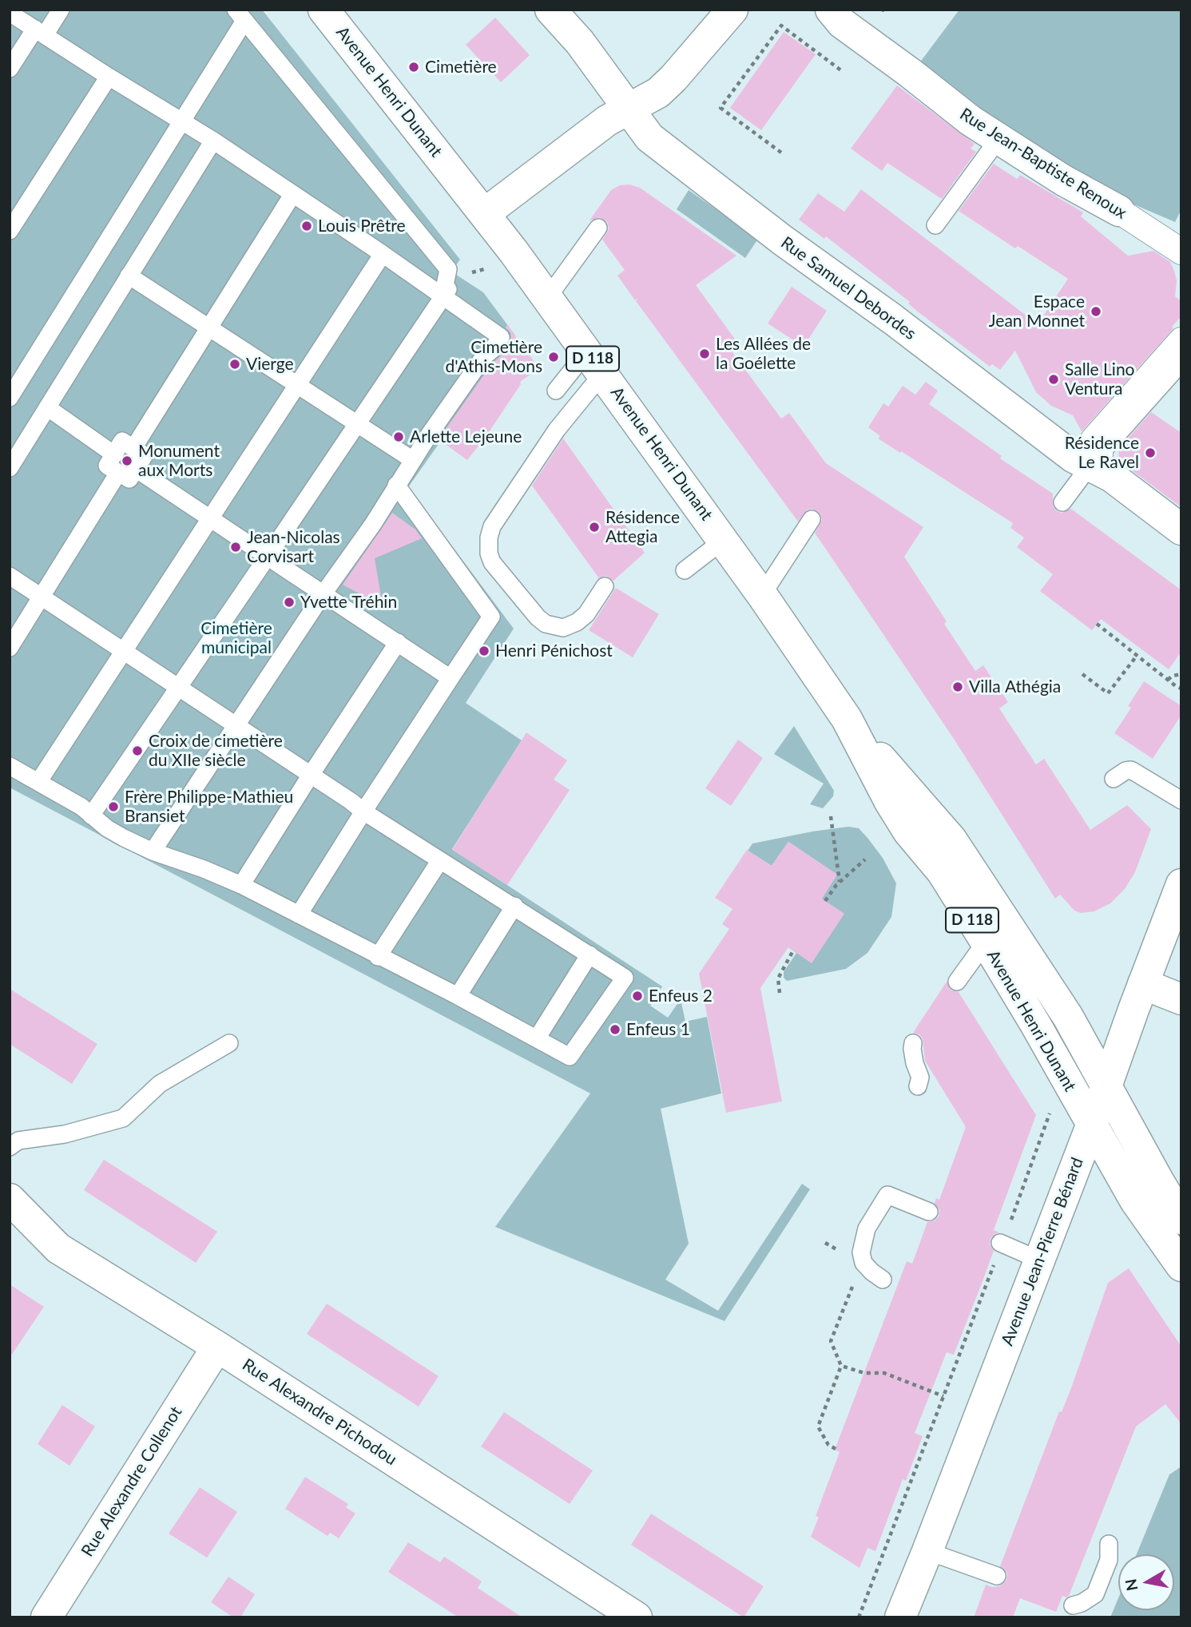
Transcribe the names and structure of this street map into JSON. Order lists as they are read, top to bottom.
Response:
{
  "streets": {
    "street": [
      "Avenue Henri Dunant",
      "Rue Jean-Baptiste Renoux",
      "Rue Samuel Debordes",
      "D 118",
      "Avenue Jean-Pierre Bénard",
      "Rue Alexandre Pichodou",
      "Rue Alexandre Collenot"
    ]
  },
  "crossings": [
    ["Avenue Henri Dunant", "D 118"],
    ["Avenue Henri Dunant", "Avenue Jean-Pierre Bénard"],
    ["D 118", "Avenue Jean-Pierre Bénard"],
    ["Rue Alexandre Pichodou", "Rue Alexandre Collenot"]
  ],
  "parks": ["Cimetière municipal"],
  "places": [
    "Cimetière",
    "Louis Prêtre",
    "Espace Jean Monnet",
    "Les Allées de la Goélette",
    "Cimetière d'Athis-Mons",
    "Vierge",
    "Salle Lino Ventura",
    "Arlette Lejeune",
    "Résidence Le Ravel",
    "Monument aux Morts",
    "Résidence Attegia",
    "Jean-Nicolas Corvisart",
    "Yvette Tréhin",
    "Henri Pénichost",
    "Villa Athégia",
    "Croix de cimetière du XIIe siècle",
    "Frère Philippe-Mathieu Bransiet",
    "Enfeus 2",
    "Enfeus 1"
  ],
  "north": "left"
}
